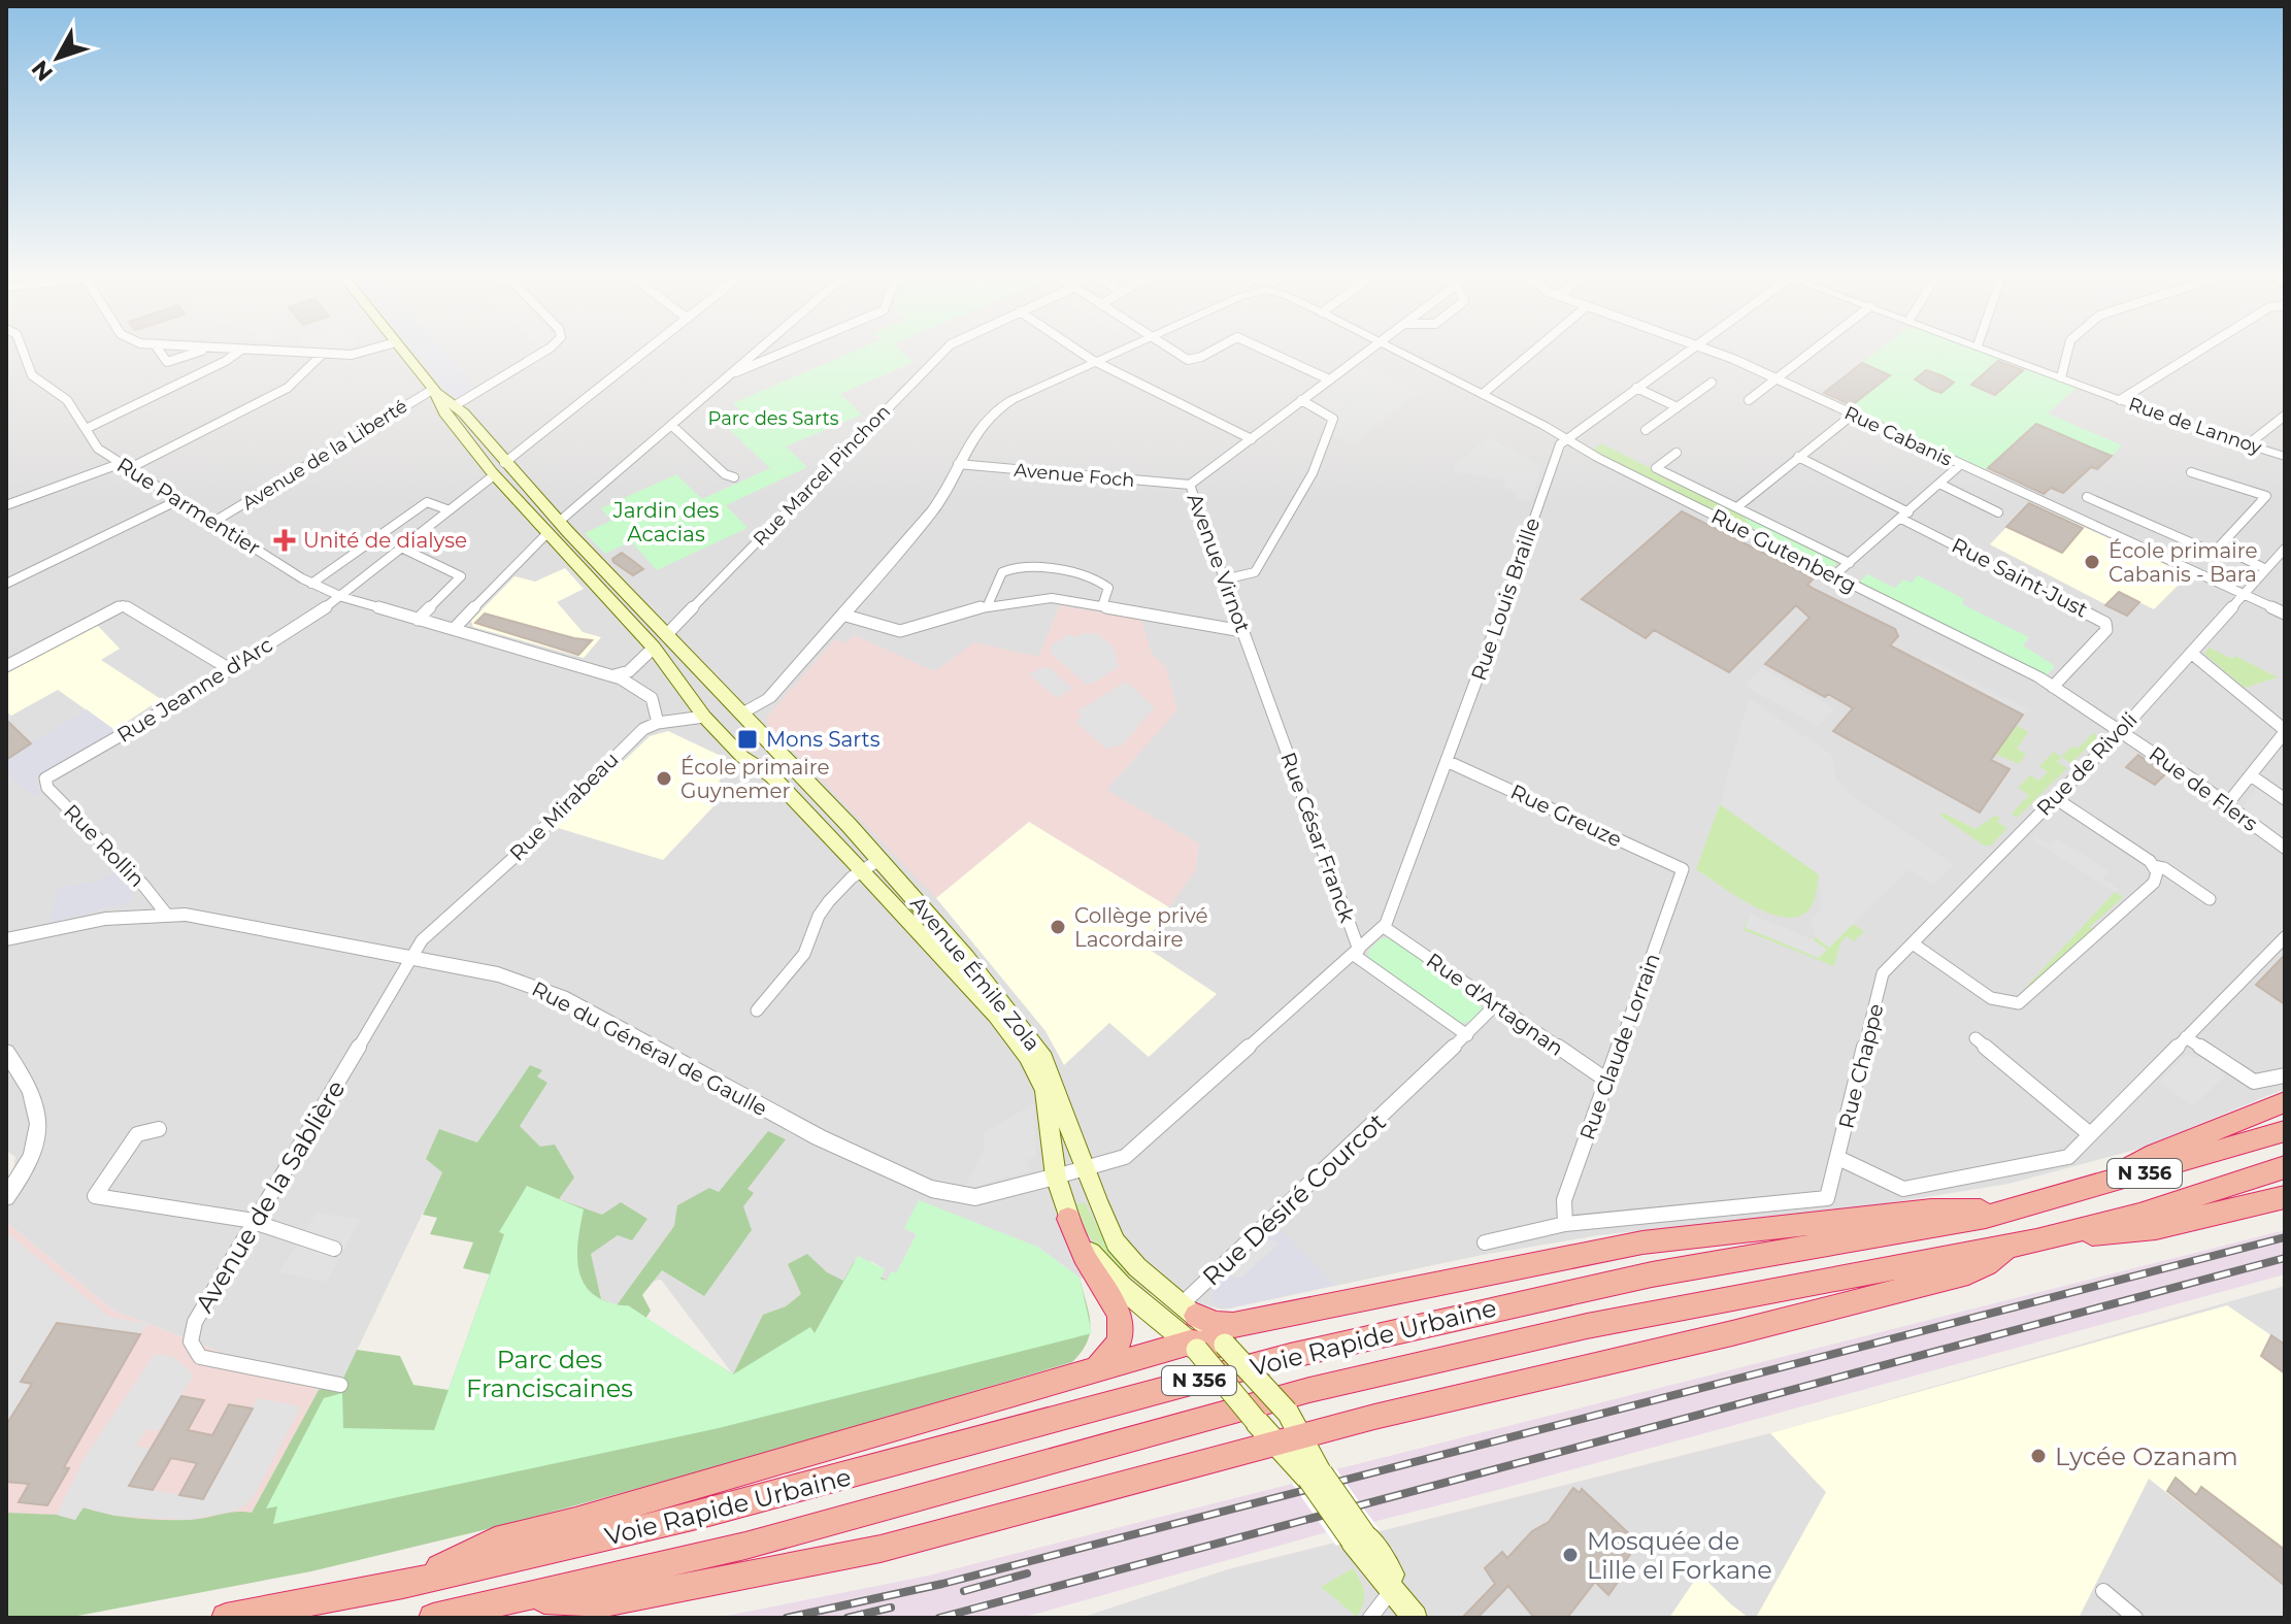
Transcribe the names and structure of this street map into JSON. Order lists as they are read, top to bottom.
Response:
{
  "streets": {
    "highway": ["N 356", "Voie Rapide Urbaine"],
    "main road": ["Avenue Émile Zola"],
    "street": [
      "Rue de Lannoy",
      "Rue Cabanis",
      "Avenue de la Liberté",
      "Rue Marcel Pinchon",
      "Avenue Foch",
      "Rue Parmentier",
      "Rue Gutenberg",
      "Avenue Virnot",
      "Rue Saint-Just",
      "Rue Louis Braille",
      "Rue Jeanne d'Arc",
      "Rue de Rivoli",
      "Rue de Flers",
      "Rue Mirabeau",
      "Rue Greuze",
      "Rue César Franck",
      "Rue Rollin",
      "Rue d'Artagnan",
      "Rue Claude Lorrain",
      "Rue du Général de Gaulle",
      "Rue Chappe",
      "Avenue de la Sablière",
      "Rue Désiré Courcot"
    ]
  },
  "crossings": [
    ["Rue Cabanis", "Rue de Rivoli"],
    ["Avenue de la Liberté", "Rue Parmentier"],
    ["Rue Marcel Pinchon", "Avenue Émile Zola"],
    ["Avenue Foch", "Avenue Virnot"],
    ["Rue Parmentier", "Rue Jeanne d'Arc"],
    ["Rue Parmentier", "Rue Mirabeau"],
    ["Rue Gutenberg", "Rue Saint-Just"],
    ["Rue Gutenberg", "Rue Louis Braille"],
    ["Rue Gutenberg", "Rue de Rivoli"],
    ["Rue Gutenberg", "Rue de Flers"],
    ["Avenue Virnot", "Rue César Franck"],
    ["Rue Louis Braille", "Rue Greuze"],
    ["Rue Louis Braille", "Rue d'Artagnan"],
    ["Rue Jeanne d'Arc", "Rue Rollin"],
    ["Rue Jeanne d'Arc", "Avenue Émile Zola"],
    ["Rue de Rivoli", "Rue de Flers"],
    ["Rue de Rivoli", "Rue Chappe"],
    ["Rue Mirabeau", "Avenue Émile Zola"],
    ["Rue Mirabeau", "Rue du Général de Gaulle"],
    ["Rue Mirabeau", "Avenue de la Sablière"],
    ["Rue Greuze", "Rue Claude Lorrain"],
    ["Rue Rollin", "Rue du Général de Gaulle"],
    ["Avenue Émile Zola", "Rue du Général de Gaulle"],
    ["Avenue Émile Zola", "Rue Désiré Courcot"],
    ["Rue d'Artagnan", "Rue Claude Lorrain"],
    ["Rue d'Artagnan", "Rue Désiré Courcot"],
    ["Rue Claude Lorrain", "Rue Chappe"],
    ["Rue du Général de Gaulle", "Avenue de la Sablière"]
  ],
  "parks": ["Parc des Sarts", "Jardin des Acacias", "Parc des Franciscaines"],
  "places": {
    "health": ["Unité de dialyse"],
    "other": [
      "École primaire Cabanis - Bara",
      "École primaire Guynemer",
      "Collège privé Lacordaire",
      "Lycée Ozanam",
      "Mosquée de Lille el Forkane"
    ],
    "transit": ["Mons Sarts"]
  },
  "north": "bottom left"
}
